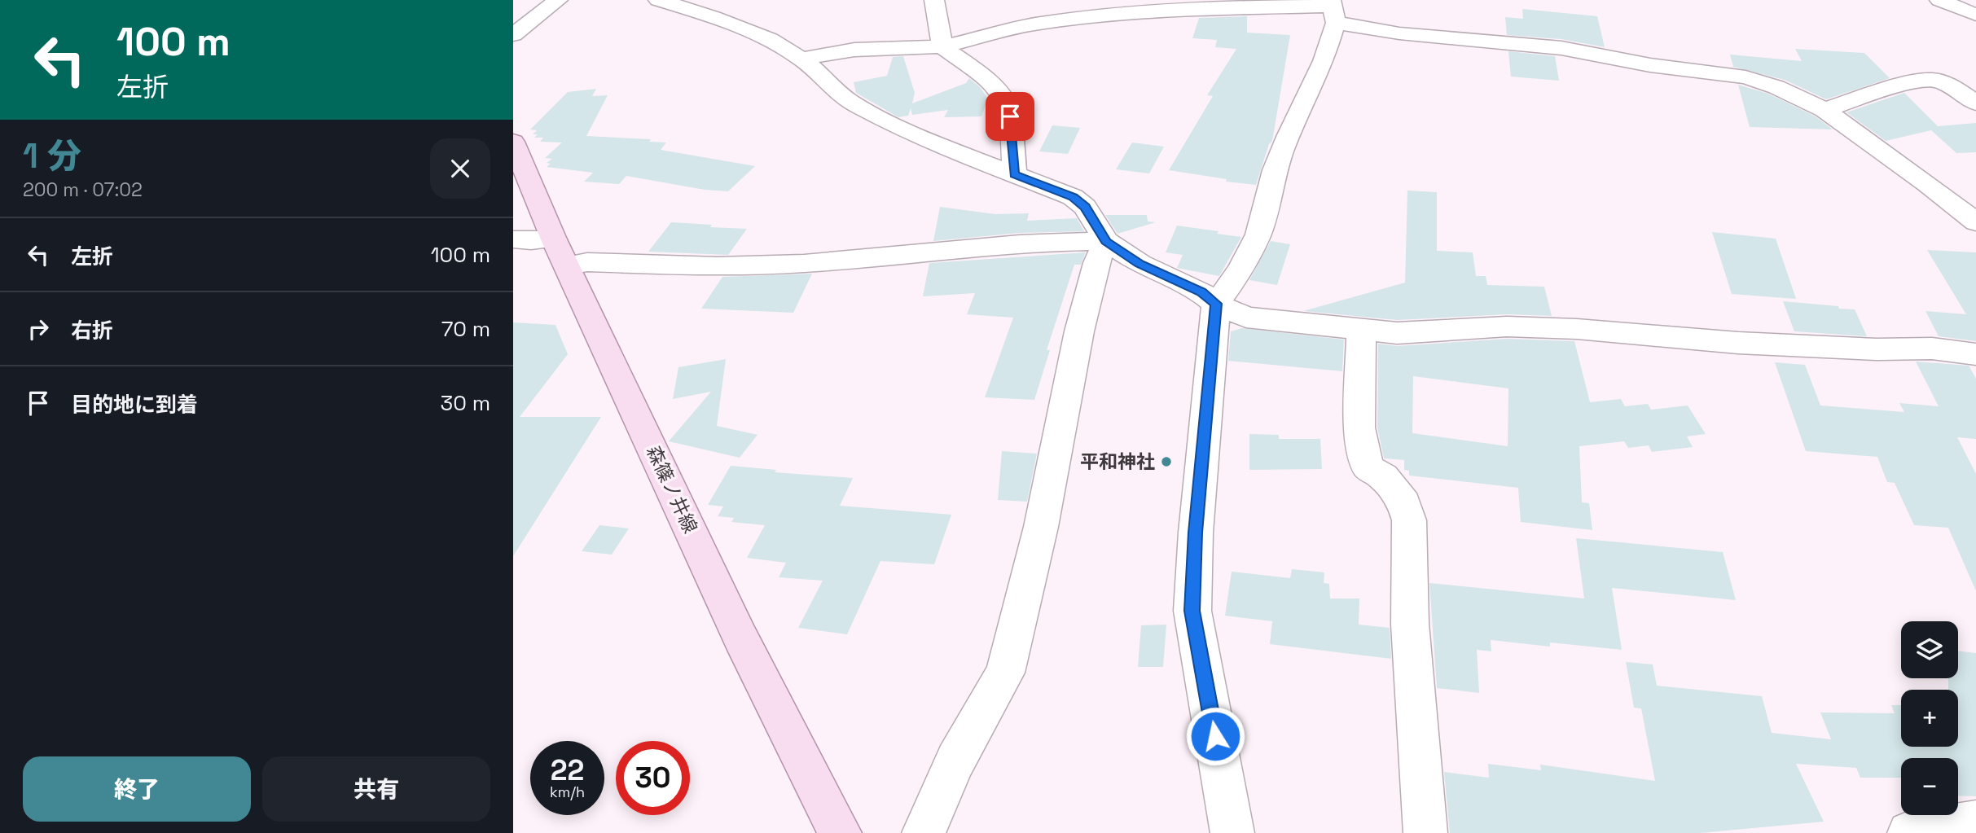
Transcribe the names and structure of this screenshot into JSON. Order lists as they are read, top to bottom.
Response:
{
  "streets": {
    "main road": ["森篠ノ井線"]
  },
  "places": ["平和神社"],
  "page": {
    "turn": ["100 m", "左折"],
    "heading": ["1 分", "200 m · 07:02"],
    "list": [
      {
        "name": "左折",
        "value": "100 m"
      },
      {
        "name": "右折",
        "value": "70 m"
      },
      {
        "name": "目的地に到着",
        "value": "30 m"
      }
    ],
    "map_buttons": ["+", "−"],
    "speed": "22 km/h",
    "limit": "30",
    "buttons": ["終了", "共有"]
  }
}
